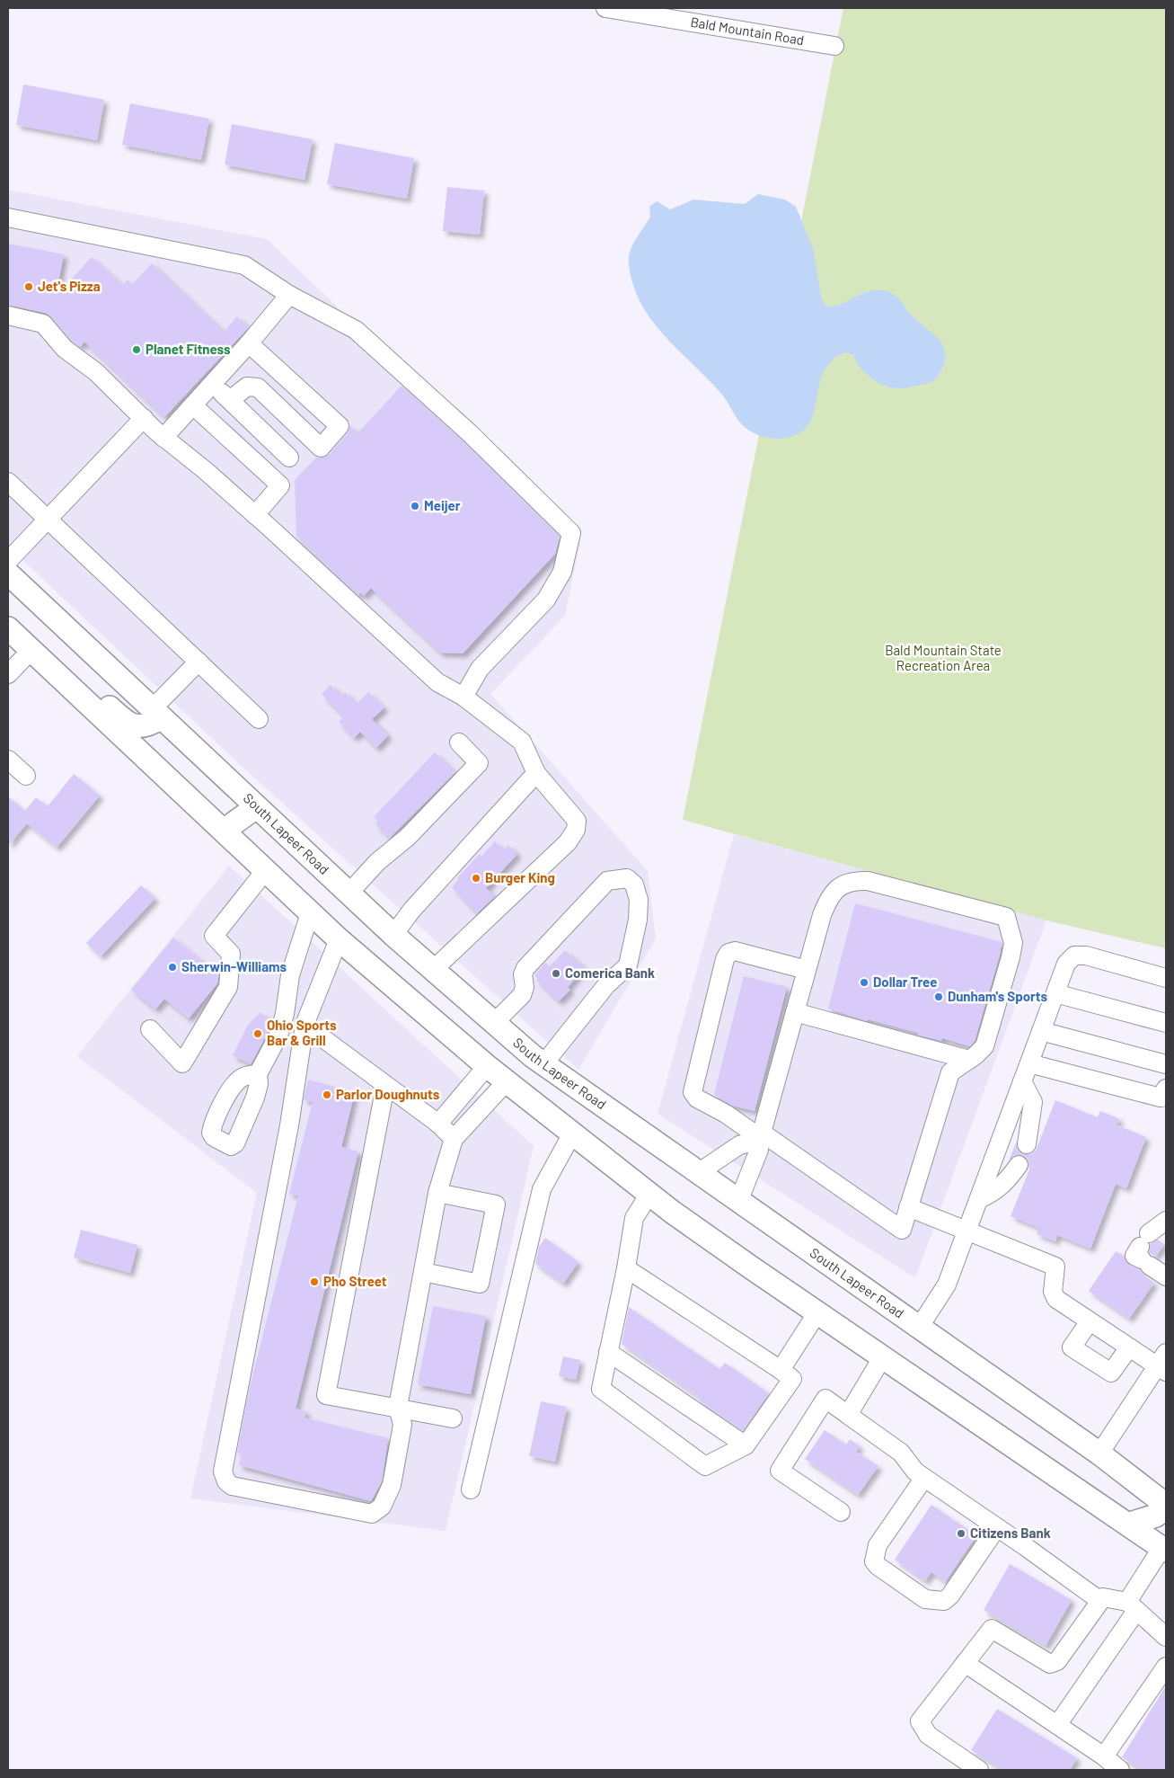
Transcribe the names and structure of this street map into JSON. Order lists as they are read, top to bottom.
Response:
{
  "streets": {
    "main road": ["South Lapeer Road"],
    "street": ["Bald Mountain Road"]
  },
  "parks": ["Bald Mountain State Recreation Area"],
  "places": [
    "Jet's Pizza",
    "Planet Fitness",
    "Meijer",
    "Burger King",
    "Sherwin-Williams",
    "Comerica Bank",
    "Dollar Tree",
    "Dunham's Sports",
    "Ohio Sports Bar & Grill",
    "Parlor Doughnuts",
    "Pho Street",
    "Citizens Bank"
  ]
}
